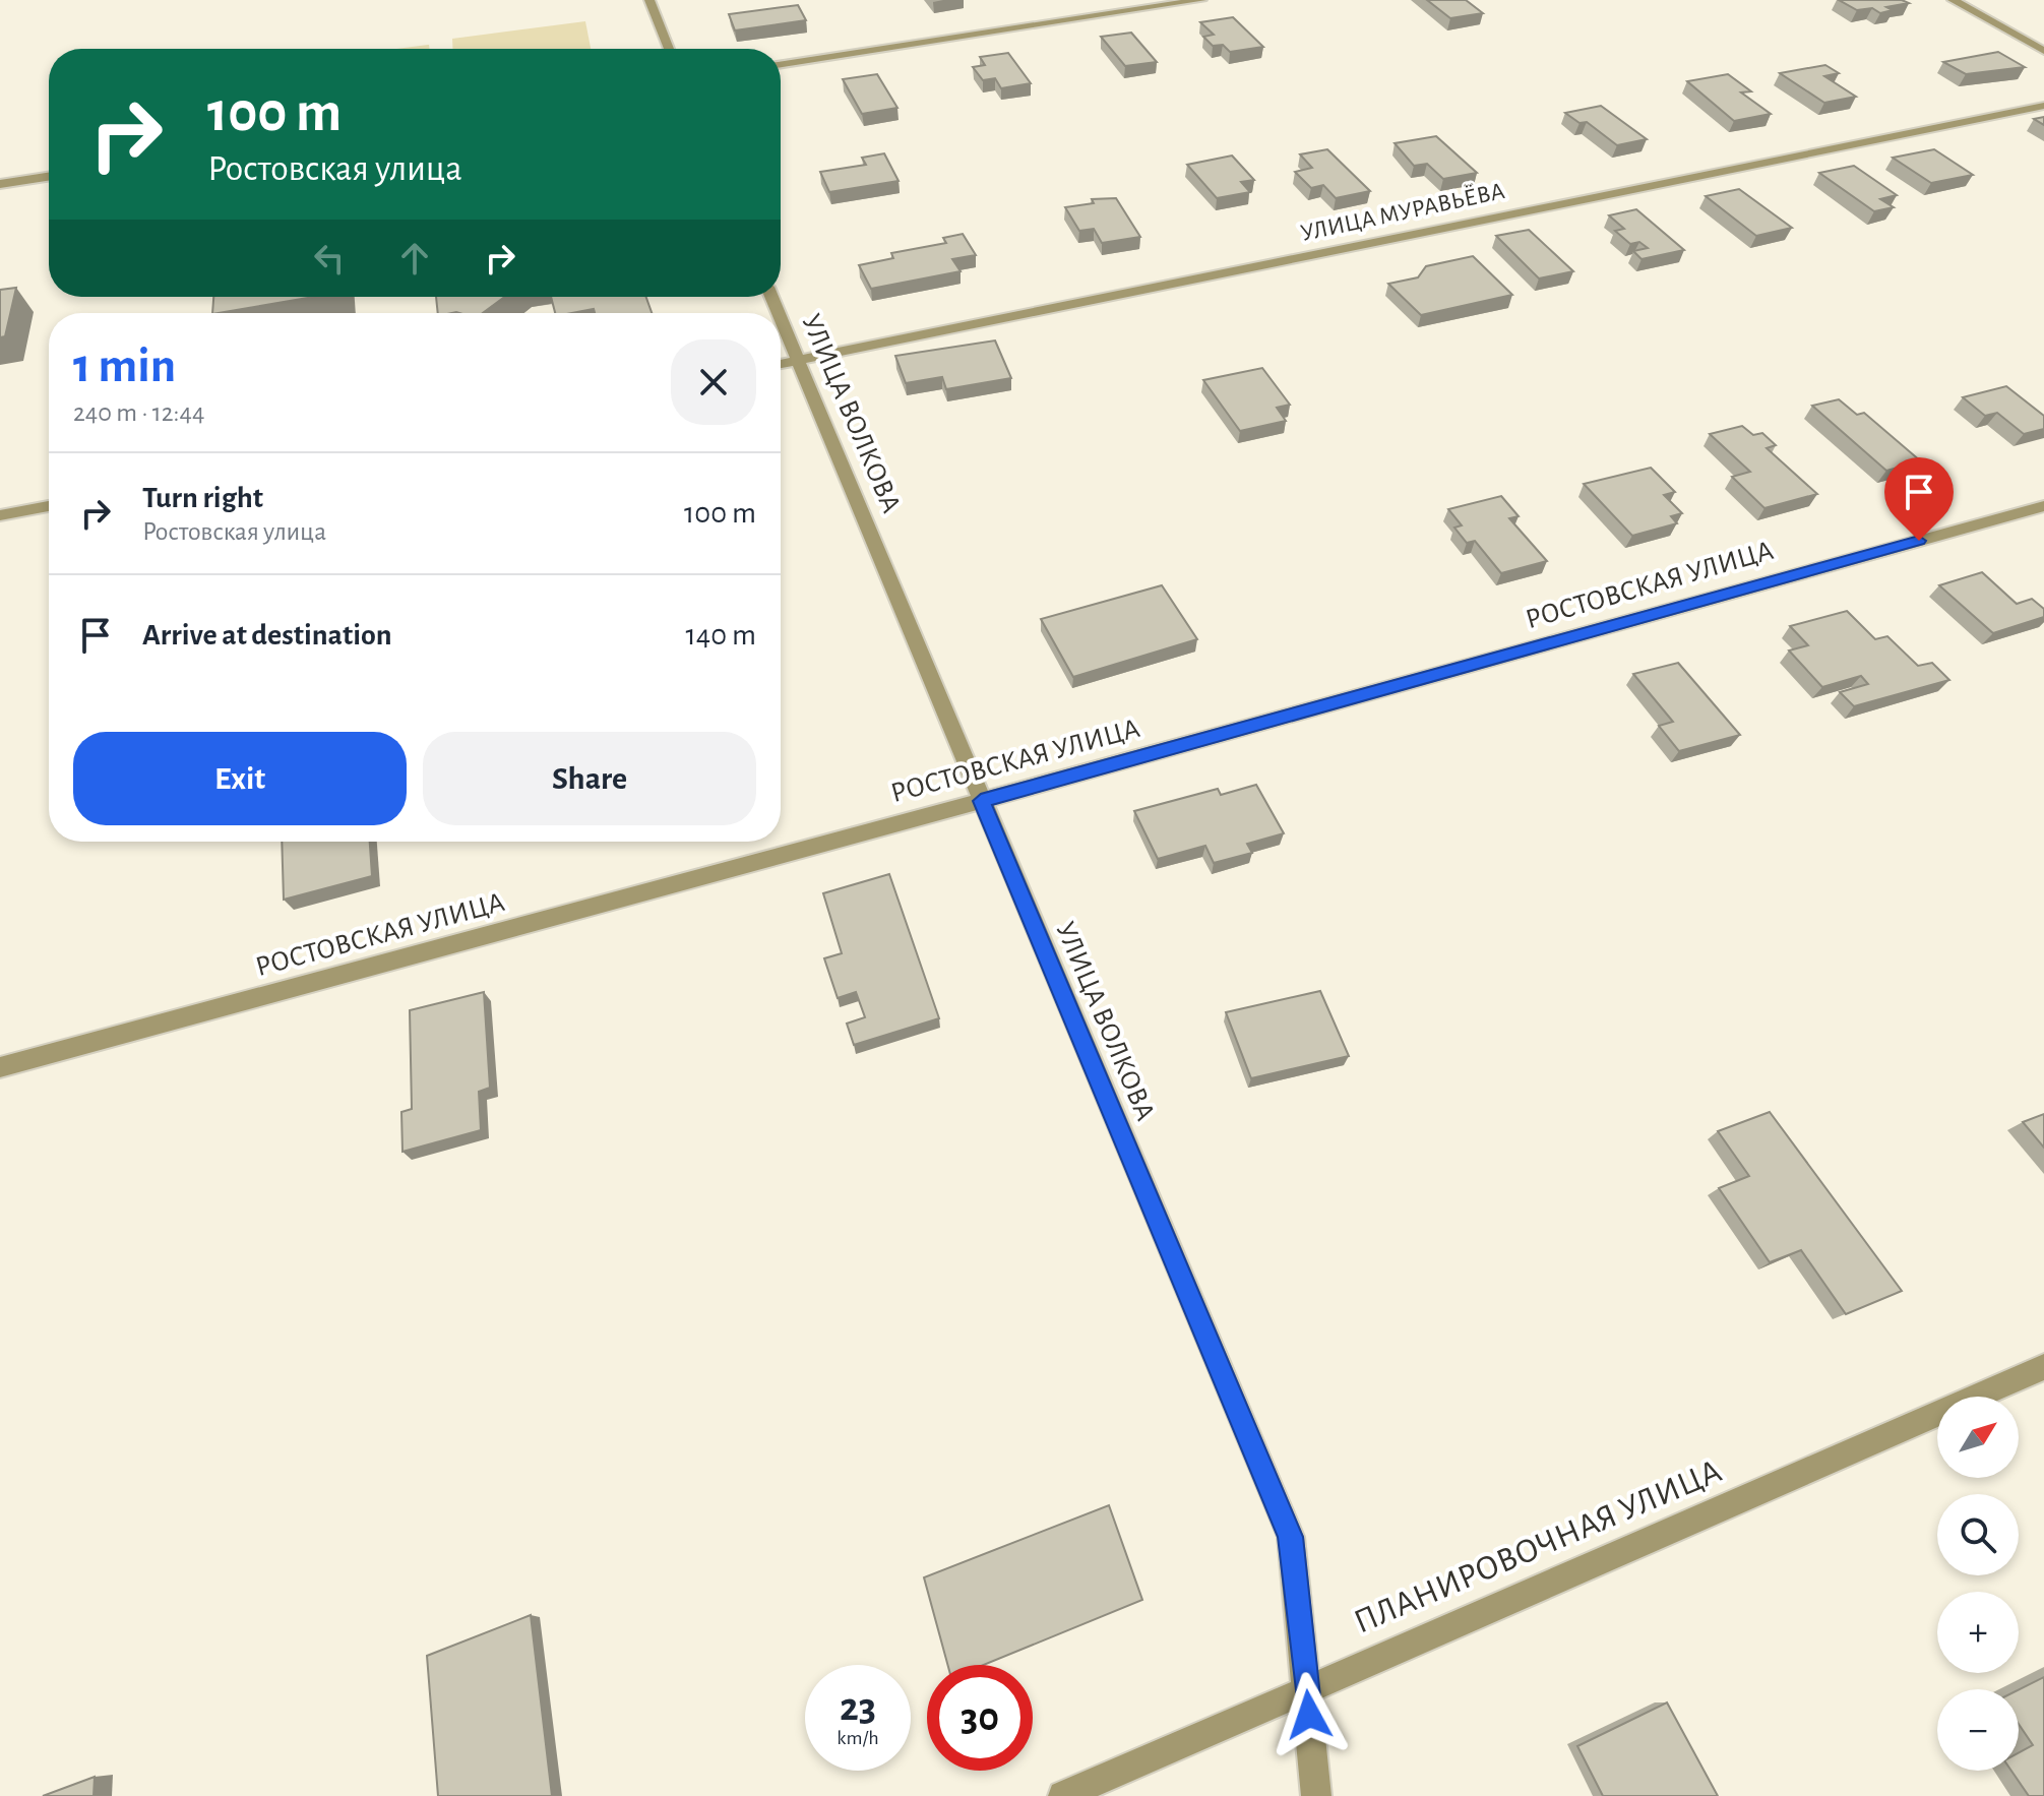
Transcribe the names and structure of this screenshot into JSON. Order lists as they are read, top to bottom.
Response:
{
  "streets": {
    "street": [
      "УЛИЦА МУРАВЬЁВА",
      "УЛИЦА ВОЛКОВА",
      "РОСТОВСКАЯ УЛИЦА",
      "ПЛАНИРОВОЧНАЯ УЛИЦА"
    ]
  },
  "crossings": [
    ["УЛИЦА МУРАВЬЁВА", "УЛИЦА ВОЛКОВА"],
    ["УЛИЦА ВОЛКОВА", "РОСТОВСКАЯ УЛИЦА"],
    ["УЛИЦА ВОЛКОВА", "ПЛАНИРОВОЧНАЯ УЛИЦА"]
  ],
  "north": "top right",
  "page": {
    "turn": ["100 m", "Ростовская улица"],
    "heading": ["1 min", "240 m · 12:44"],
    "list": [
      {
        "name": "Turn right",
        "note": "Ростовская улица",
        "value": "100 m"
      },
      {
        "name": "Arrive at destination",
        "value": "140 m"
      }
    ],
    "buttons": ["Exit", "Share"],
    "map_buttons": ["+", "−"],
    "speed": "23 km/h",
    "limit": "30"
  }
}
